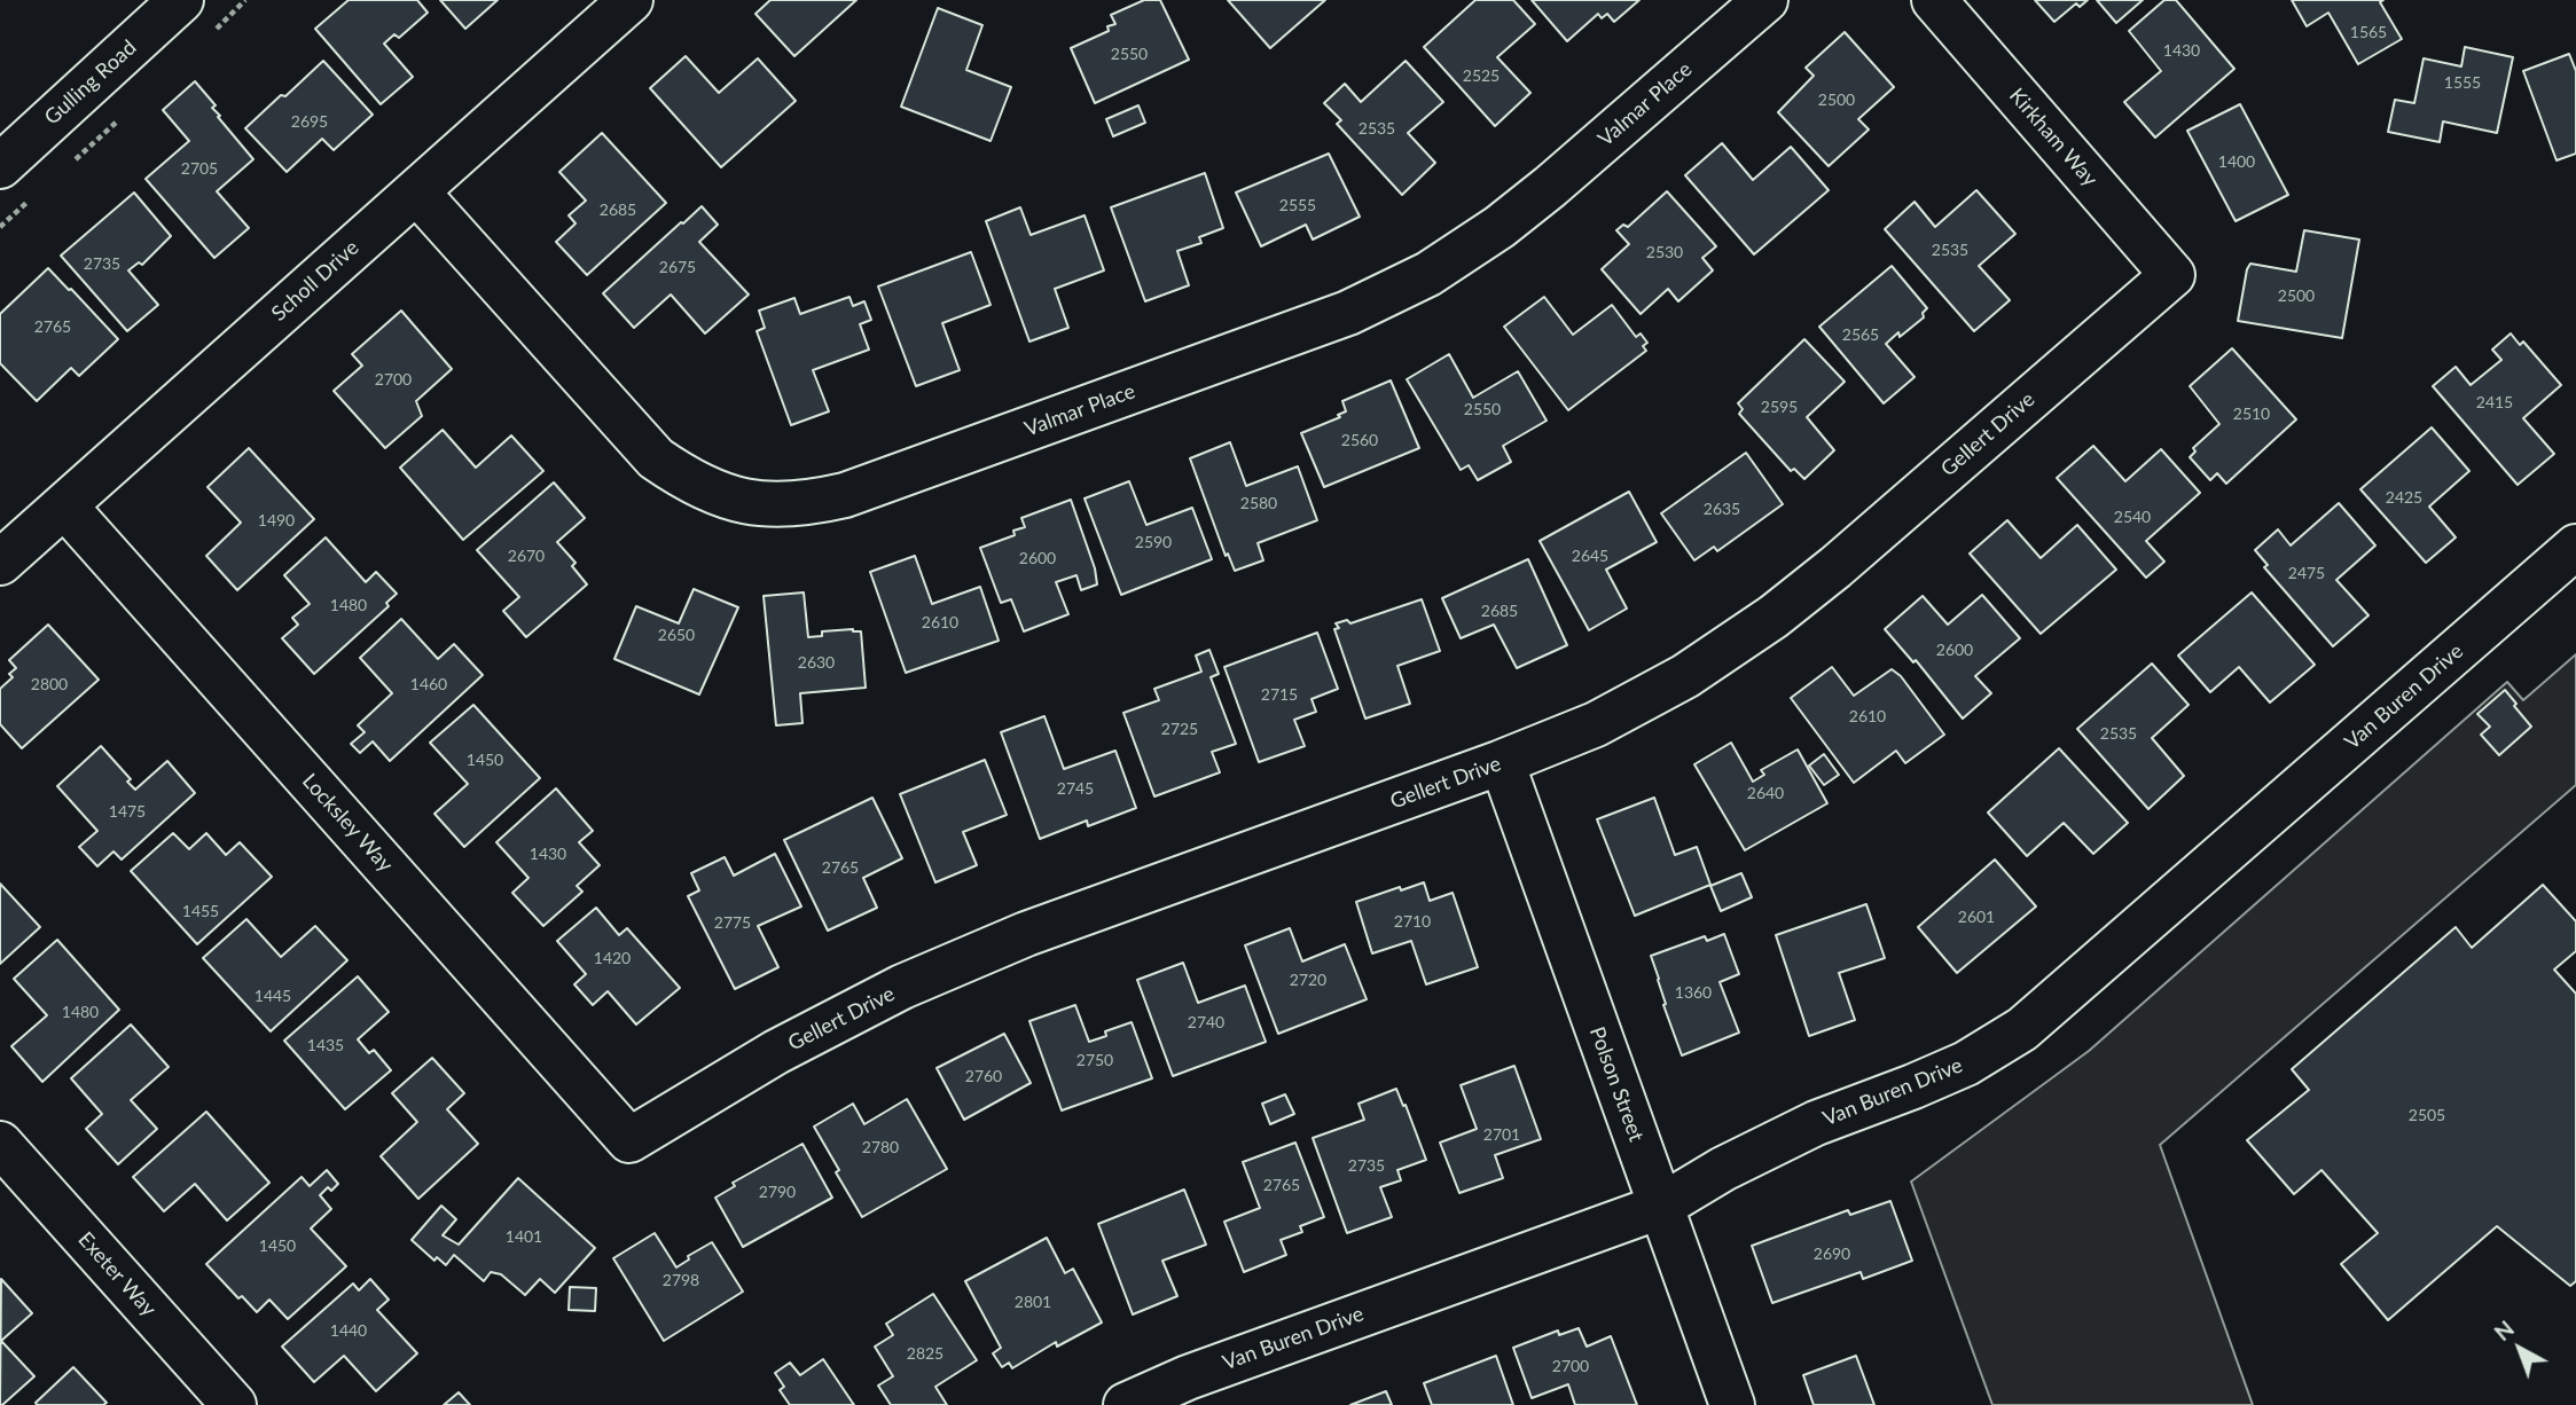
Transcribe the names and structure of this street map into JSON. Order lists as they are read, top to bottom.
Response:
{
  "streets": {
    "street": [
      "Gulling Road",
      "Valmar Place",
      "Kirkham Way",
      "Scholl Drive",
      "Gellert Drive",
      "Van Buren Drive",
      "Locksley Way",
      "Polson Street",
      "Exeter Way"
    ]
  },
  "crossings": [
    ["Valmar Place", "Scholl Drive"],
    ["Kirkham Way", "Gellert Drive"],
    ["Scholl Drive", "Locksley Way"],
    ["Gellert Drive", "Locksley Way"],
    ["Gellert Drive", "Polson Street"],
    ["Van Buren Drive", "Polson Street"]
  ],
  "house_numbers": [
    "1565",
    "1430",
    "2550",
    "2525",
    "1555",
    "2500",
    "2695",
    "2535",
    "1400",
    "2705",
    "2555",
    "2685",
    "2535",
    "2530",
    "2735",
    "2675",
    "2500",
    "2765",
    "2565",
    "2700",
    "2415",
    "2595",
    "2550",
    "2510",
    "2560",
    "2425",
    "2580",
    "2635",
    "2540",
    "1490",
    "2590",
    "2670",
    "2645",
    "2600",
    "2475",
    "1480",
    "2685",
    "2610",
    "2650",
    "2600",
    "2630",
    "2800",
    "1460",
    "2715",
    "2610",
    "2725",
    "2535",
    "1450",
    "2745",
    "2640",
    "1475",
    "1430",
    "2765",
    "1455",
    "2601",
    "2710",
    "2775",
    "1420",
    "2720",
    "1360",
    "1445",
    "1480",
    "2740",
    "1435",
    "2750",
    "2760",
    "2505",
    "2701",
    "2780",
    "2735",
    "2765",
    "2790",
    "1401",
    "1450",
    "2690",
    "2798",
    "2801",
    "1440",
    "2825",
    "2700"
  ],
  "north": "top left"
}
